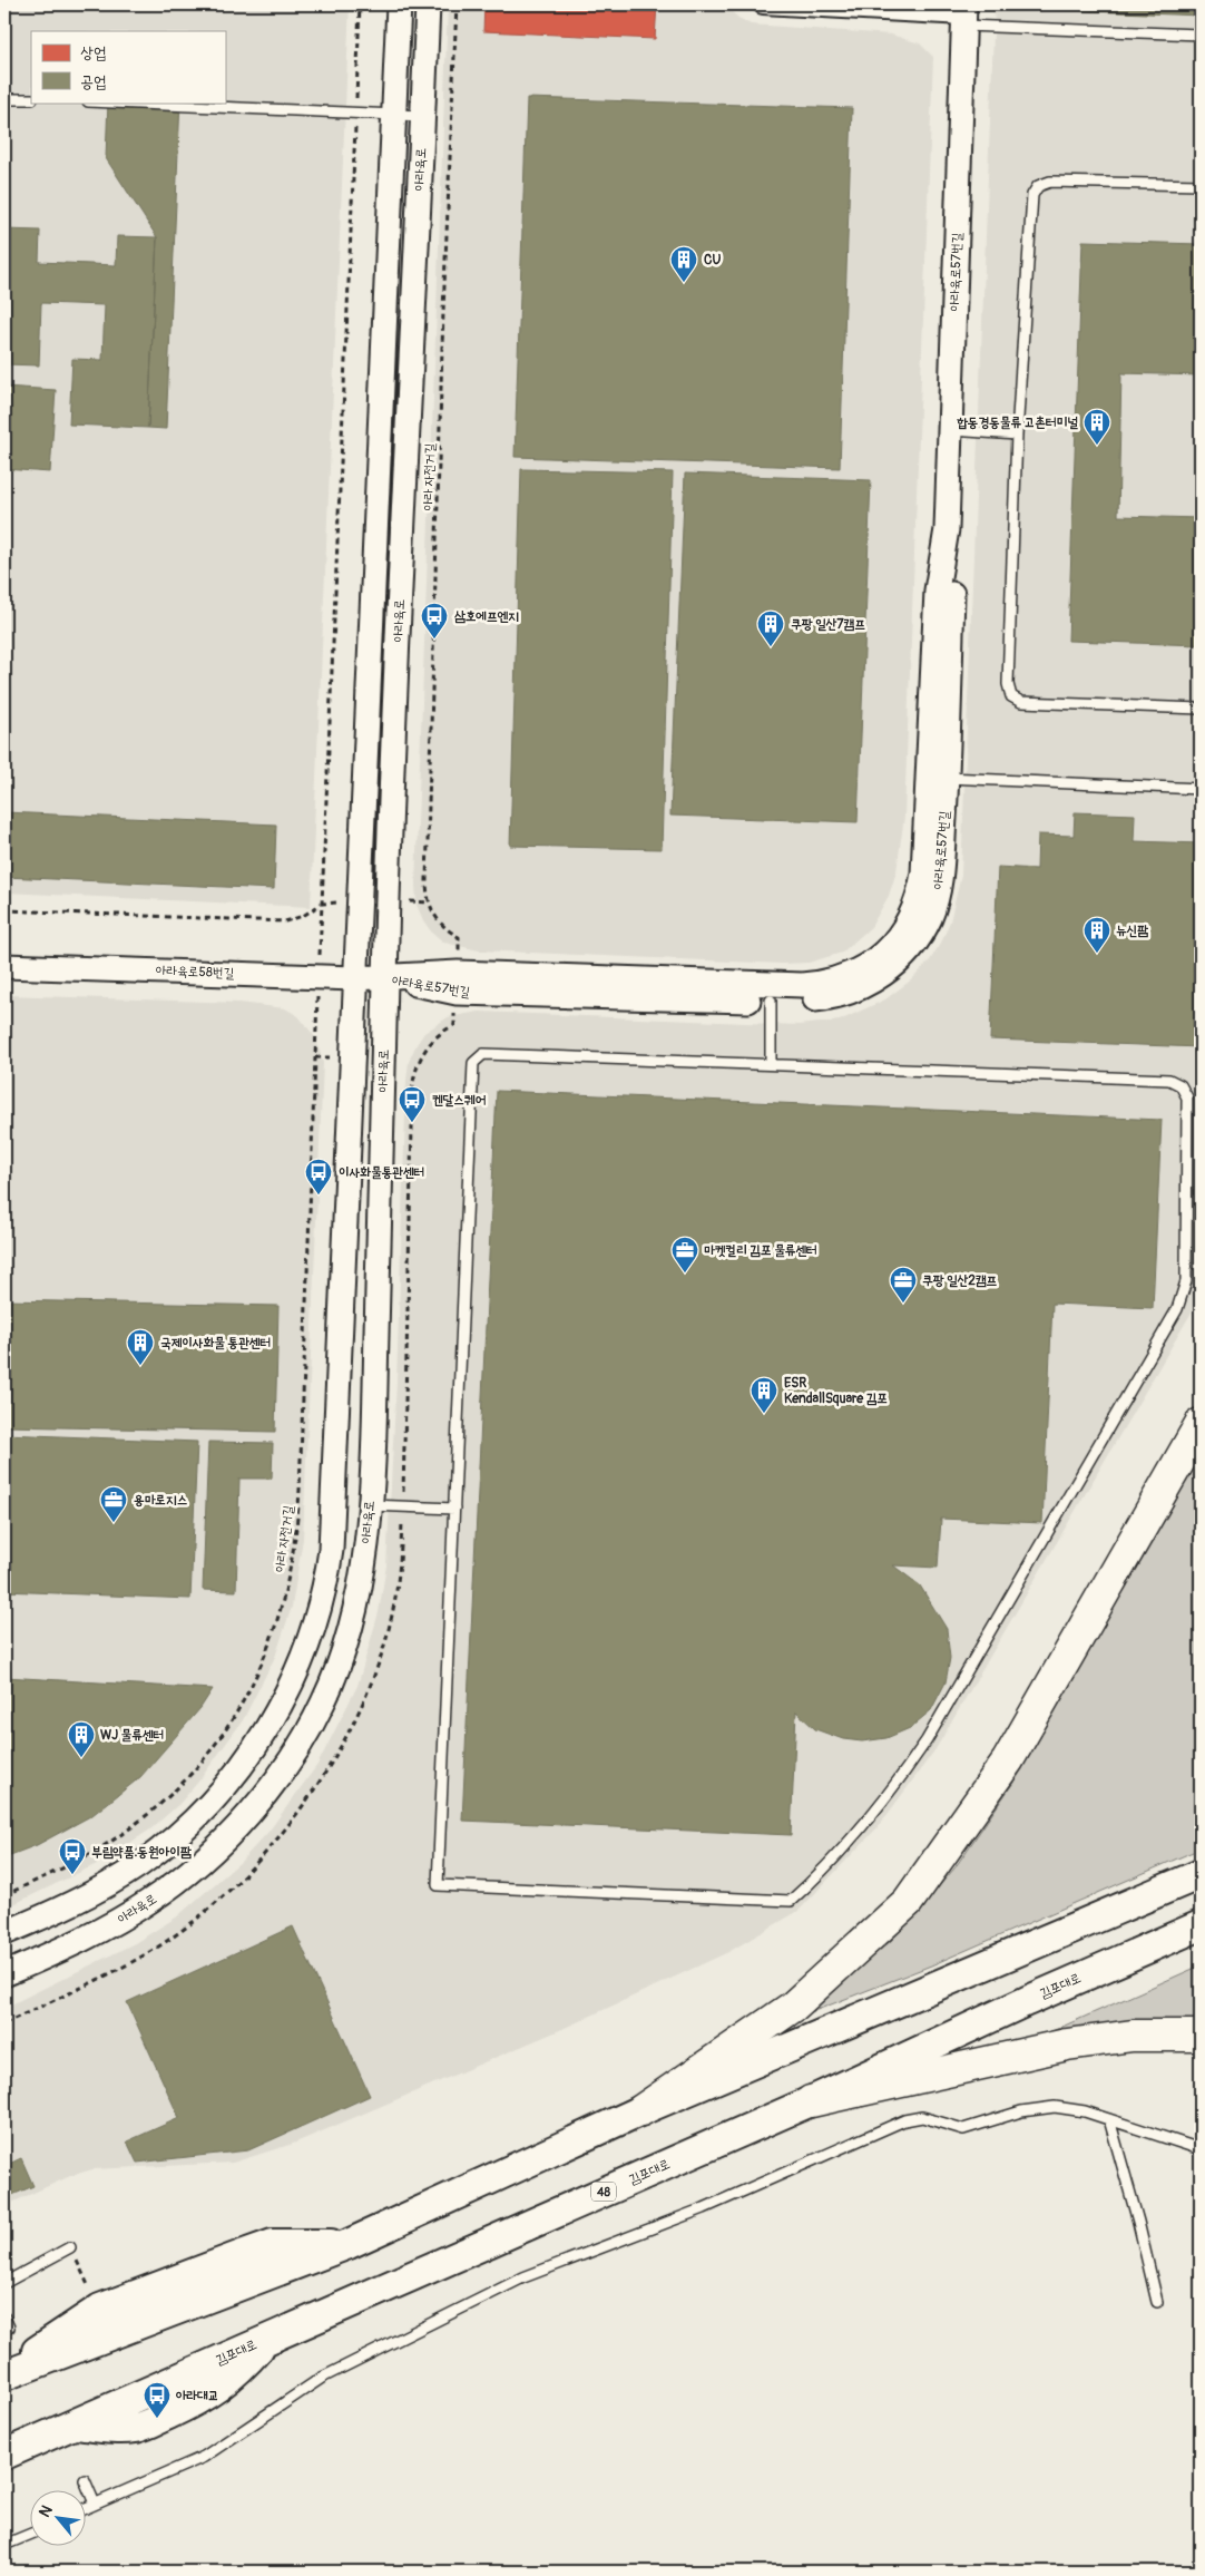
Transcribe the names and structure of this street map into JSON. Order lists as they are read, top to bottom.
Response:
{
  "streets": {
    "main road": ["김포대로", "48"],
    "street": ["아라육로", "아라육로57번길", "아라육로58번길"],
    "path": ["아라 자전거길"]
  },
  "crossings": [
    ["아라육로", "아라육로57번길"],
    ["아라육로", "아라육로58번길"],
    ["아라육로57번길", "아라육로58번길"]
  ],
  "places": {
    "building": [
      "CU",
      "합동경동물류 고촌터미널",
      "쿠팡 일산7캠프",
      "뉴신팜",
      "국제이사화물 통관센터",
      "ESR KendallSquare 김포",
      "WJ 물류센터"
    ],
    "bus stop": [
      "삼호에프엔지",
      "켄달스퀘어",
      "이사화물통관센터",
      "부림약품.동원아이팜",
      "아라대교"
    ],
    "office": ["마켓컬리 김포 물류센터", "쿠팡 일산2캠프", "용마로지스"]
  },
  "legend": ["상업", "공업"],
  "north": "top left"
}
